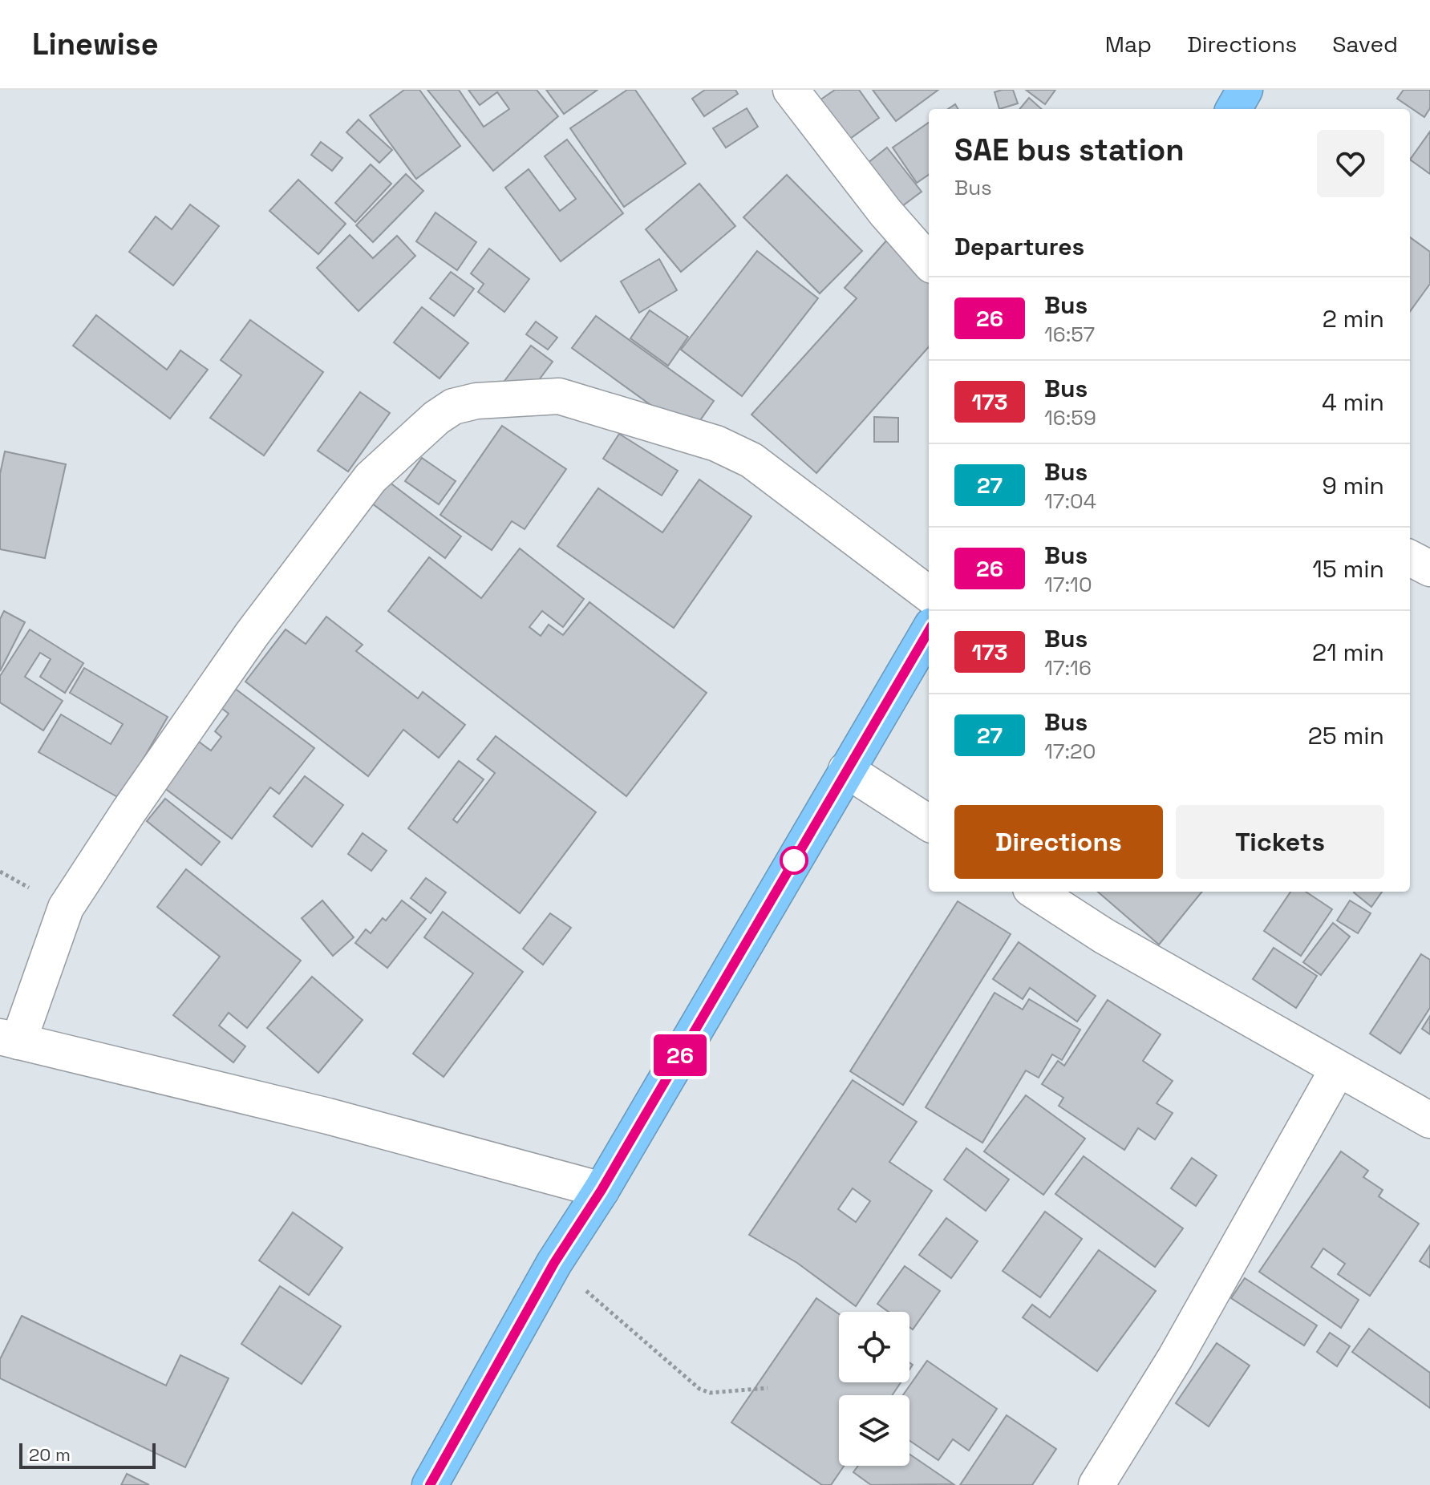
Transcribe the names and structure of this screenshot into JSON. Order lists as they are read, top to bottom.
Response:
{
  "lines": ["bus line 26"],
  "scale_bar": "20 m",
  "page": {
    "header": "Linewise",
    "nav": ["Map", "Directions", "Saved"],
    "on_map": "26",
    "heading": [
      ["SAE bus station", "Bus"],
      "Departures"
    ],
    "list": [
      {
        "mark": "26",
        "name": "Bus",
        "note": "16:57",
        "value": "2 min"
      },
      {
        "mark": "173",
        "name": "Bus",
        "note": "16:59",
        "value": "4 min"
      },
      {
        "mark": "27",
        "name": "Bus",
        "note": "17:04",
        "value": "9 min"
      },
      {
        "mark": "26",
        "name": "Bus",
        "note": "17:10",
        "value": "15 min"
      },
      {
        "mark": "173",
        "name": "Bus",
        "note": "17:16",
        "value": "21 min"
      },
      {
        "mark": "27",
        "name": "Bus",
        "note": "17:20",
        "value": "25 min"
      }
    ],
    "buttons": ["Directions", "Tickets"],
    "scale": "20 m"
  }
}
